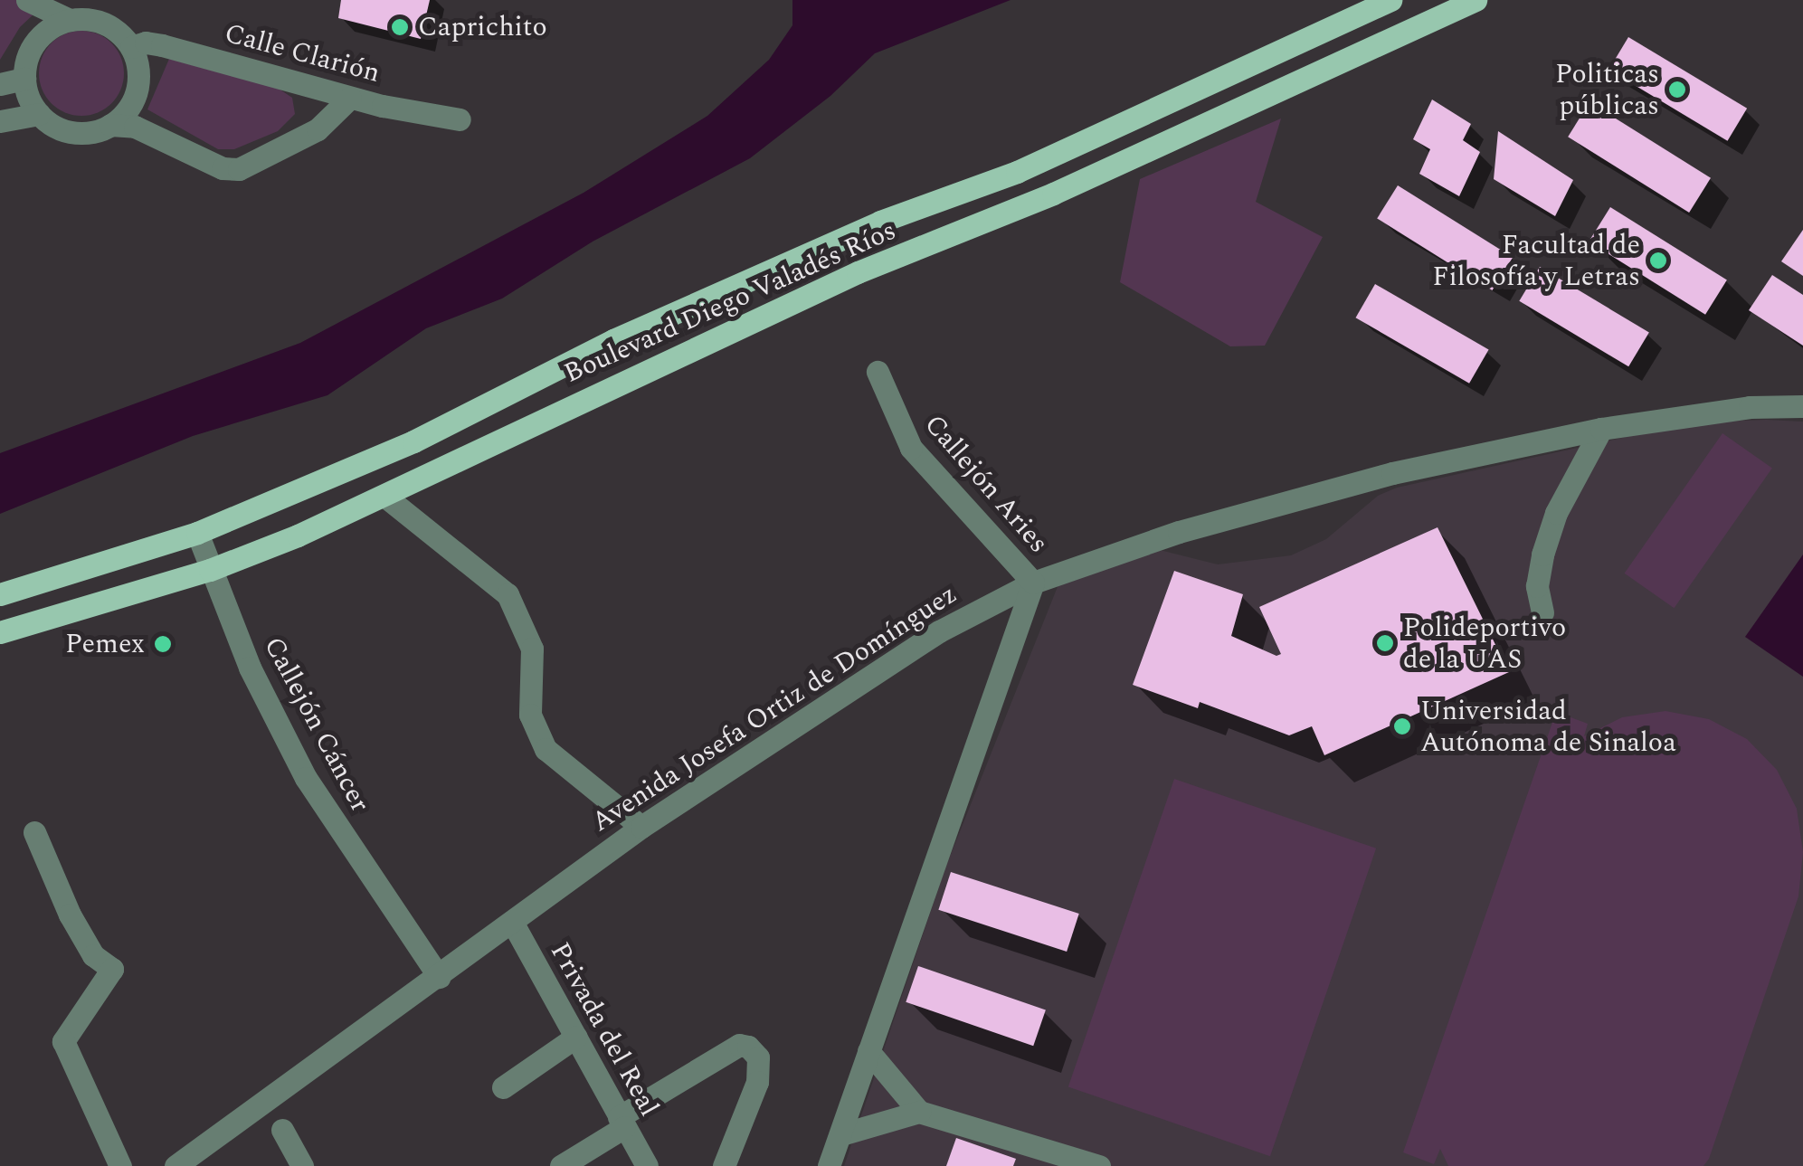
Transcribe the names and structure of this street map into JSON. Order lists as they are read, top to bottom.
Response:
{
  "streets": {
    "main road": ["Boulevard Diego Valadés Ríos"],
    "street": [
      "Calle Clarión",
      "Callejón Aries",
      "Avenida Josefa Ortiz de Domínguez",
      "Callejón Cáncer",
      "Privada del Real"
    ]
  },
  "crossings": [
    ["Boulevard Diego Valadés Ríos", "Callejón Cáncer"],
    ["Callejón Aries", "Avenida Josefa Ortiz de Domínguez"],
    ["Avenida Josefa Ortiz de Domínguez", "Callejón Cáncer"],
    ["Avenida Josefa Ortiz de Domínguez", "Privada del Real"]
  ],
  "places": [
    "Caprichito",
    "Politicas públicas",
    "Facultad de Filosofía y Letras",
    "Polideportivo de la UAS",
    "Pemex",
    "Universidad Autónoma de Sinaloa"
  ]
}
